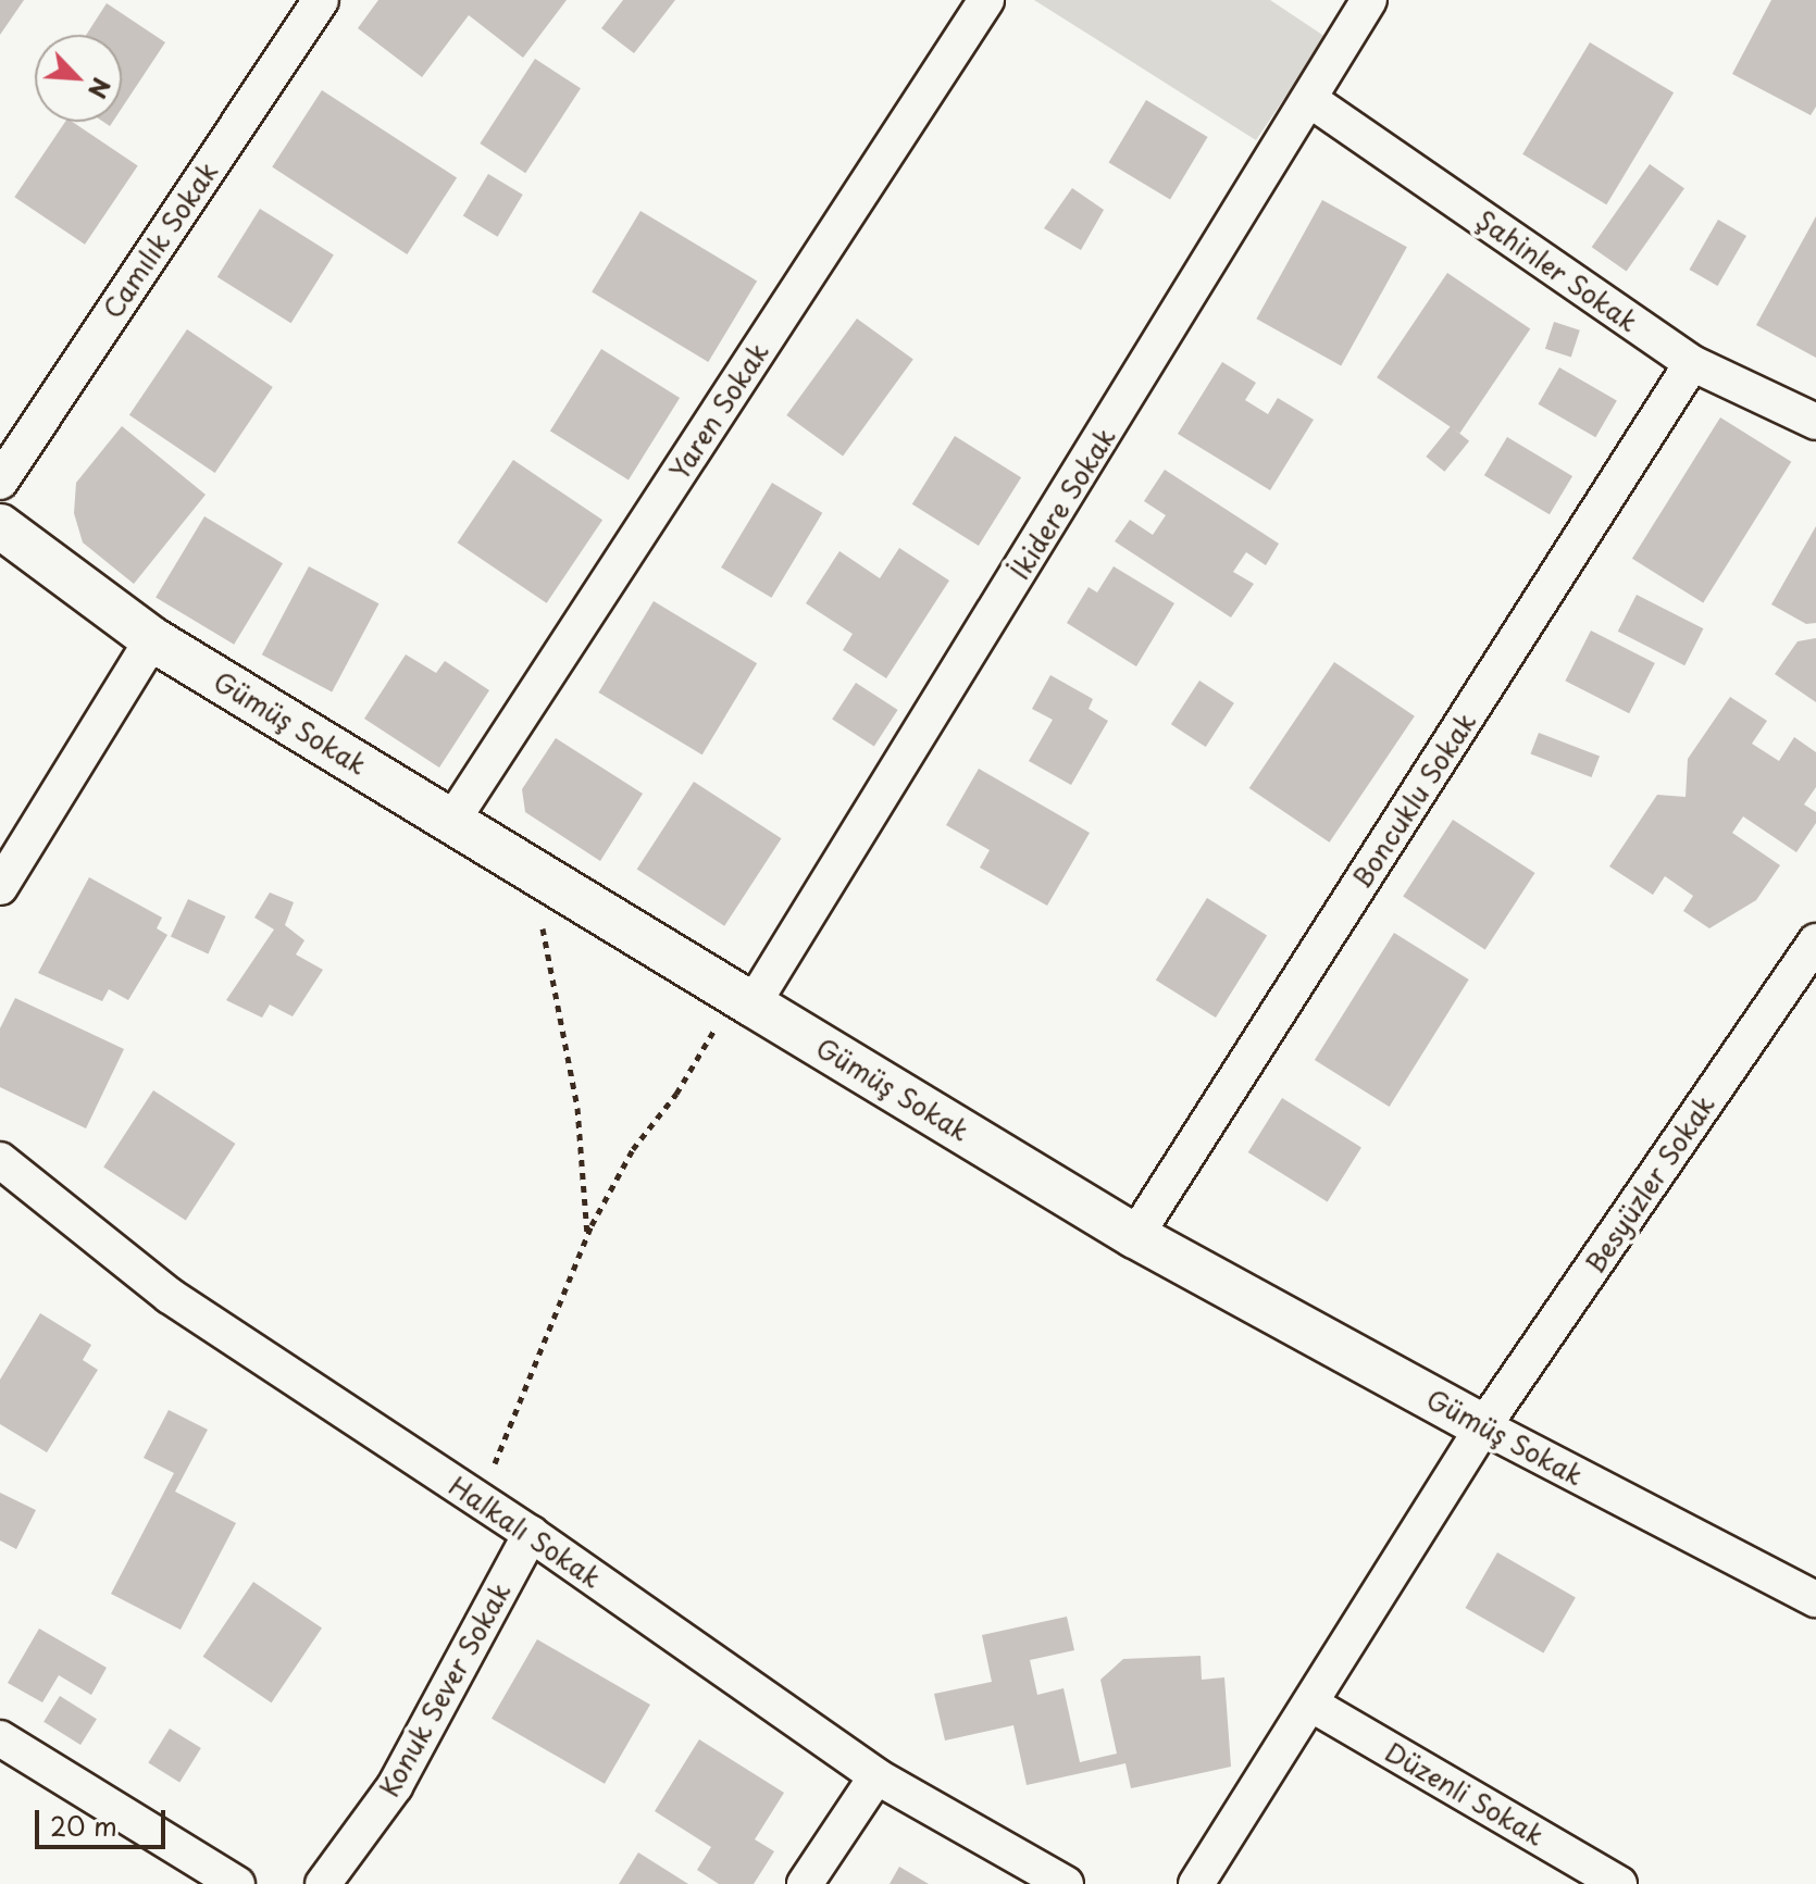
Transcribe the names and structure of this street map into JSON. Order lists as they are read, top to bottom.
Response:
{
  "streets": {
    "street": [
      "Camılık Sokak",
      "Şahinler Sokak",
      "Yaren Sokak",
      "İkidere Sokak",
      "Gümüş Sokak",
      "Boncuklu Sokak",
      "Besyüzler Sokak",
      "Halkalı Sokak",
      "Konuk Sever Sokak",
      "Düzenli Sokak"
    ]
  },
  "crossings": [
    ["Şahinler Sokak", "İkidere Sokak"],
    ["Şahinler Sokak", "Boncuklu Sokak"],
    ["Yaren Sokak", "Gümüş Sokak"],
    ["İkidere Sokak", "Gümüş Sokak"],
    ["Gümüş Sokak", "Boncuklu Sokak"],
    ["Gümüş Sokak", "Besyüzler Sokak"],
    ["Besyüzler Sokak", "Düzenli Sokak"],
    ["Halkalı Sokak", "Konuk Sever Sokak"]
  ],
  "scale_bar": "20 m",
  "north": "bottom right"
}
